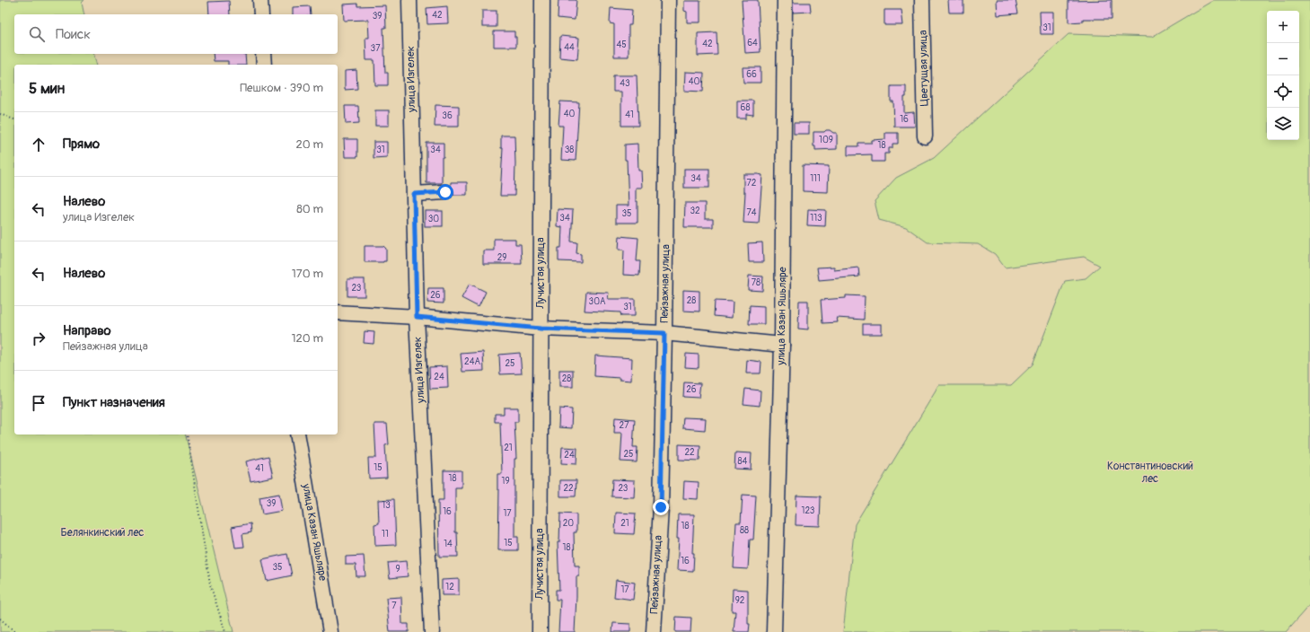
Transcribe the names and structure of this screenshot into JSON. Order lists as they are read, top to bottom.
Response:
{
  "streets": {
    "street": [
      "Цветущая улица",
      "улица Изгелек",
      "Лучистая улица",
      "Пейзажная улица",
      "улица Казан Яшьляре"
    ]
  },
  "parks": ["Константиновский лес", "Белянкинский лес"],
  "house_numbers": [
    "42",
    "39",
    "31",
    "64",
    "42",
    "45",
    "44",
    "37",
    "66",
    "40",
    "43",
    "68",
    "40",
    "41",
    "36",
    "16",
    "109",
    "18",
    "31",
    "34",
    "38",
    "34",
    "111",
    "72",
    "32",
    "74",
    "35",
    "34",
    "113",
    "30",
    "29",
    "78",
    "23",
    "26",
    "28",
    "30А",
    "31",
    "24А",
    "25",
    "24",
    "28",
    "26",
    "27",
    "21",
    "22",
    "25",
    "24",
    "84",
    "15",
    "41",
    "18",
    "19",
    "22",
    "23",
    "39",
    "13",
    "123",
    "16",
    "17",
    "20",
    "21",
    "18",
    "88",
    "11",
    "15",
    "14",
    "18",
    "16",
    "35",
    "9",
    "12",
    "17",
    "92",
    "7"
  ],
  "page": {
    "map_buttons": ["+", "−"],
    "search": "Поиск",
    "heading": ["5 мин", "Пешком · 390 m"],
    "list": [
      ["Прямо", "20 m"],
      ["Налево", "улица Изгелек", "80 m"],
      ["Налево", "170 m"],
      ["Направо", "Пейзажная улица", "120 m"],
      "Пункт назначения"
    ]
  }
}
